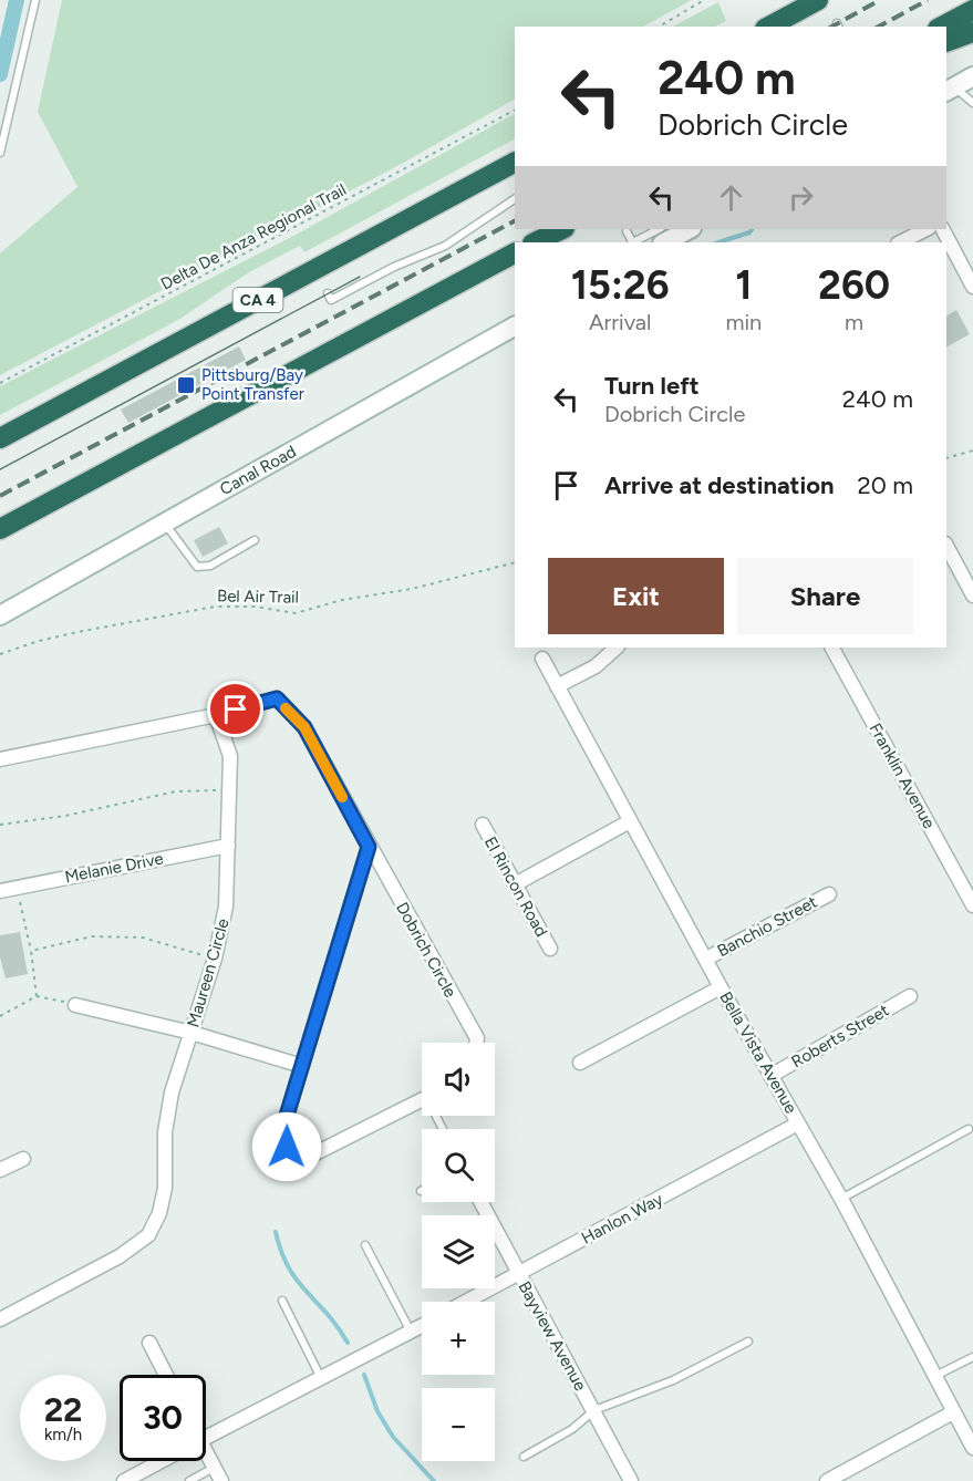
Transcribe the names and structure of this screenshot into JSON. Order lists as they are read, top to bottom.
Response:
{
  "streets": {
    "highway": ["CA 4"],
    "street": [
      "Canal Road",
      "Franklin Avenue",
      "Melanie Drive",
      "El Rincon Road",
      "Banchio Street",
      "Dobrich Circle",
      "Maureen Circle",
      "Roberts Street",
      "Bella Vista Avenue",
      "Hanlon Way",
      "Bayview Avenue"
    ],
    "path": ["Delta De Anza Regional Trail", "Bel Air Trail"]
  },
  "crossings": [
    ["Melanie Drive", "Maureen Circle"],
    ["Banchio Street", "Bella Vista Avenue"],
    ["Dobrich Circle", "Maureen Circle"],
    ["Roberts Street", "Bella Vista Avenue"],
    ["Bella Vista Avenue", "Hanlon Way"],
    ["Hanlon Way", "Bayview Avenue"]
  ],
  "places": {
    "transit": ["Pittsburg/Bay Point Transfer"]
  },
  "page": {
    "turn": ["240 m", "Dobrich Circle"],
    "eta": [
      "15:26",
      "Arrival",
      "1",
      "min",
      "260",
      "m"
    ],
    "list": [
      {
        "name": "Turn left",
        "note": "Dobrich Circle",
        "value": "240 m"
      },
      {
        "name": "Arrive at destination",
        "value": "20 m"
      }
    ],
    "buttons": ["Exit", "Share"],
    "map_buttons": ["+", "−"],
    "speed": "22 km/h",
    "limit": "30"
  }
}
